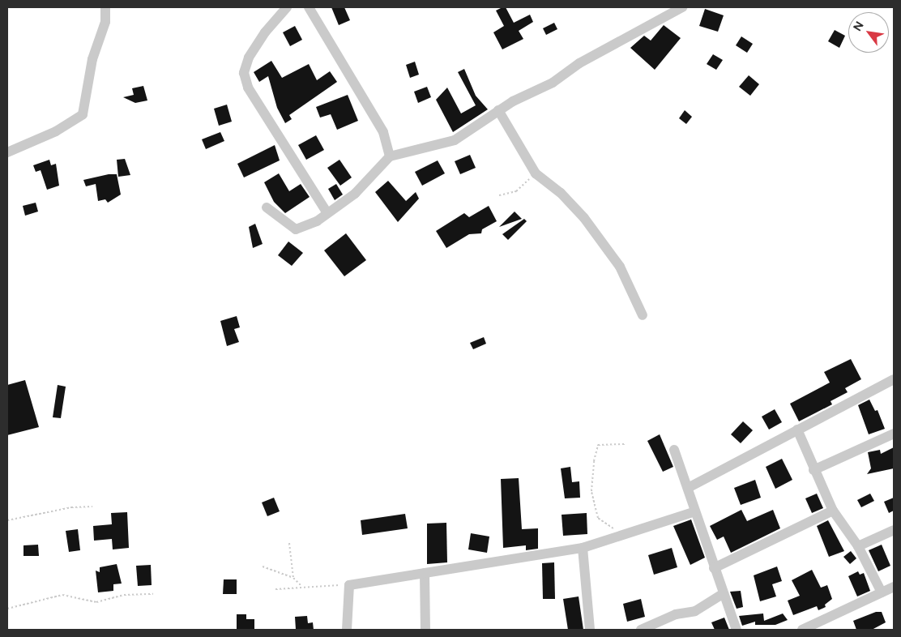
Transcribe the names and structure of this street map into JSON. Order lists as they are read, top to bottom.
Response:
{
  "north": "top left"
}
